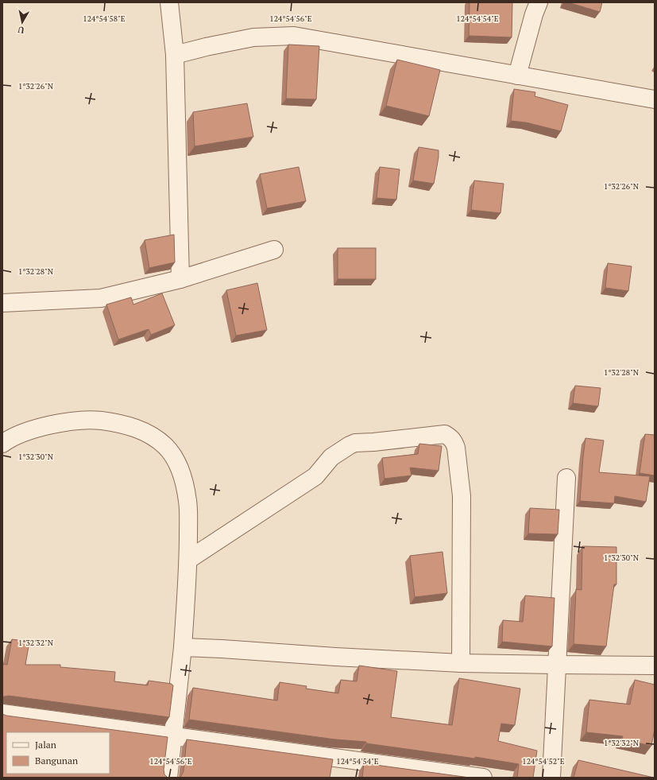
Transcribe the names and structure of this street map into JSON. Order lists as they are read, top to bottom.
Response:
{
  "legend": ["Jalan", "Bangunan"],
  "north": "bottom",
  "coordinates": [
    "124°54'58\"E",
    "124°54'56\"E",
    "124°54'54\"E",
    "1°32'26\"N",
    "1°32'28\"N",
    "1°32'30\"N",
    "1°32'32\"N",
    "124°54'52\"E"
  ]
}
